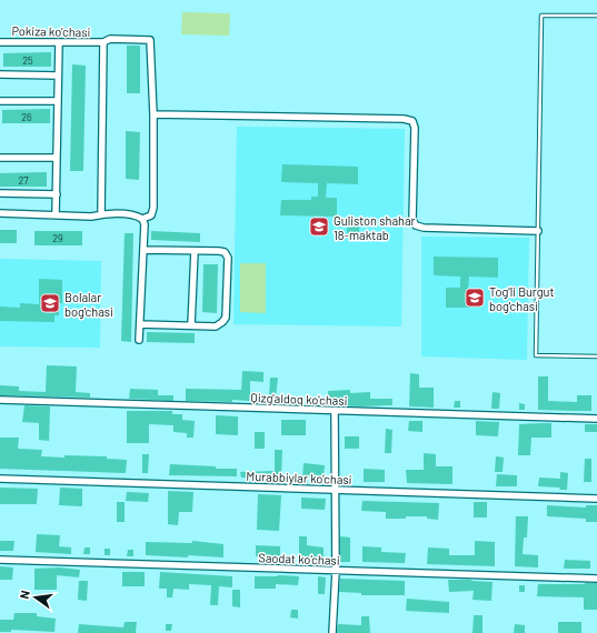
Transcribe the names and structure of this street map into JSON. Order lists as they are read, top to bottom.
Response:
{
  "streets": {
    "street": [
      "Pokiza ko'chasi",
      "Qizg'aldoq ko'chasi",
      "Murabbiylar ko'chasi",
      "Saodat ko'chasi"
    ]
  },
  "places": {
    "school or university": ["Guliston shahar 18-maktab", "Tog'li Burgut bog'chasi", "Bolalar bog'chasi"]
  },
  "house_numbers": [
    "25",
    "26",
    "27",
    "29"
  ],
  "north": "left"
}
